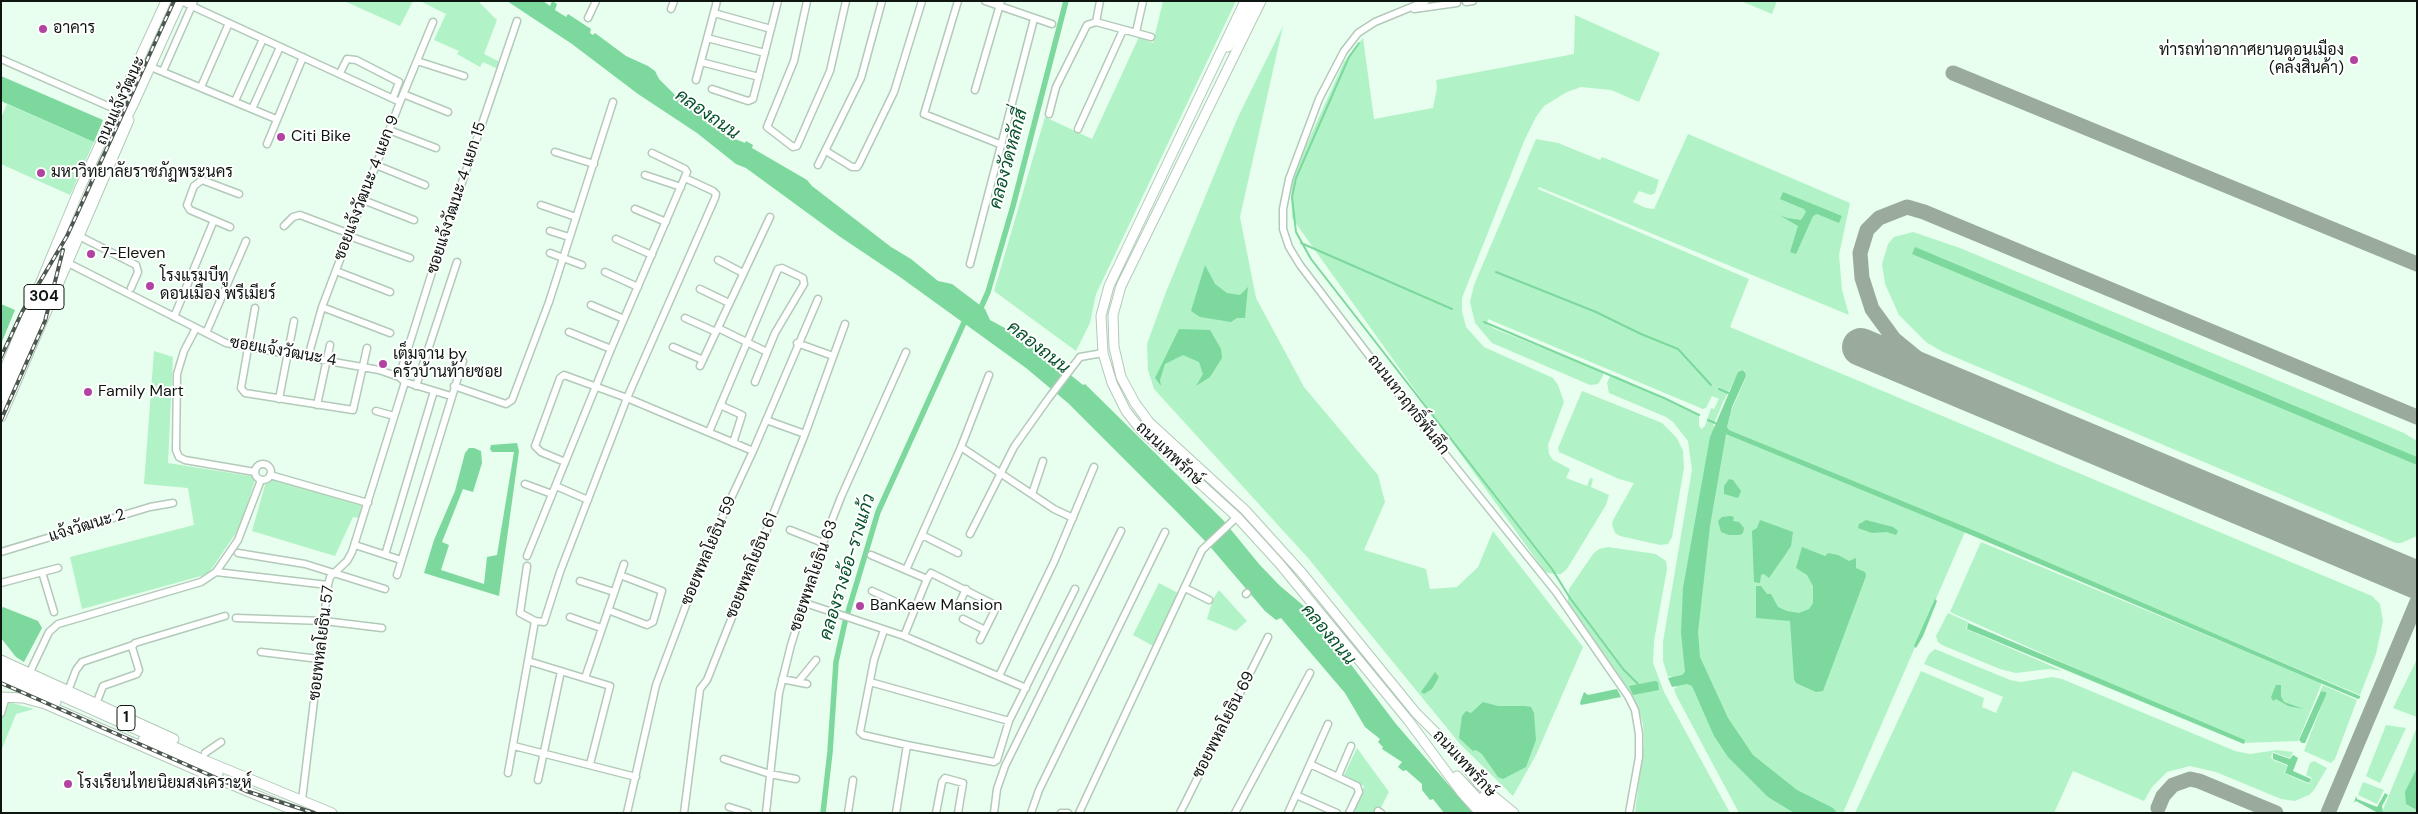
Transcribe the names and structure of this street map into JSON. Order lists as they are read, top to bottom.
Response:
{
  "streets": {
    "main road": [
      "ถนนแจ้งวัฒนะ",
      "304",
      "ถนนเทพรักษ์",
      "1"
    ],
    "street": [
      "ซอยแจ้งวัฒนะ 4 แยก 9",
      "ซอยแจ้งวัฒนะ 4 แยก 15",
      "ซอยแจ้งวัฒนะ 4",
      "ถนนเทวฤทธิ์พันลึก",
      "แจ้งวัฒนะ 2",
      "ซอยพหลโยธิน 59",
      "ซอยพหลโยธิน 61",
      "ซอยพหลโยธิน 63",
      "ซอยพหลโยธิน 57",
      "ซอยพหลโยธิน 69"
    ]
  },
  "crossings": [
    ["ถนนแจ้งวัฒนะ", "ซอยแจ้งวัฒนะ 4"],
    ["ซอยแจ้งวัฒนะ 4 แยก 9", "ซอยแจ้งวัฒนะ 4"],
    ["ซอยแจ้งวัฒนะ 4 แยก 15", "ซอยแจ้งวัฒนะ 4"],
    ["ซอยแจ้งวัฒนะ 4", "ซอยพหลโยธิน 57"]
  ],
  "water": ["คลองถนน", "คลองวัดหลักสี่", "คลองรางอ้อ-รางแก้ว"],
  "places": [
    "อาคาร",
    "ท่ารถท่าอากาศยานดอนเมือง (คลังสินค้า)",
    "Citi Bike",
    "มหาวิทยาลัยราชภัฏพระนคร",
    "7-Eleven",
    "โรงแรมบีทู ดอนเมือง พรีเมียร์",
    "เต็มจาน by ครัวบ้านท้ายซอย",
    "Family Mart",
    "BanKaew Mansion",
    "โรงเรียนไทยนิยมสงเคราะห์"
  ]
}
